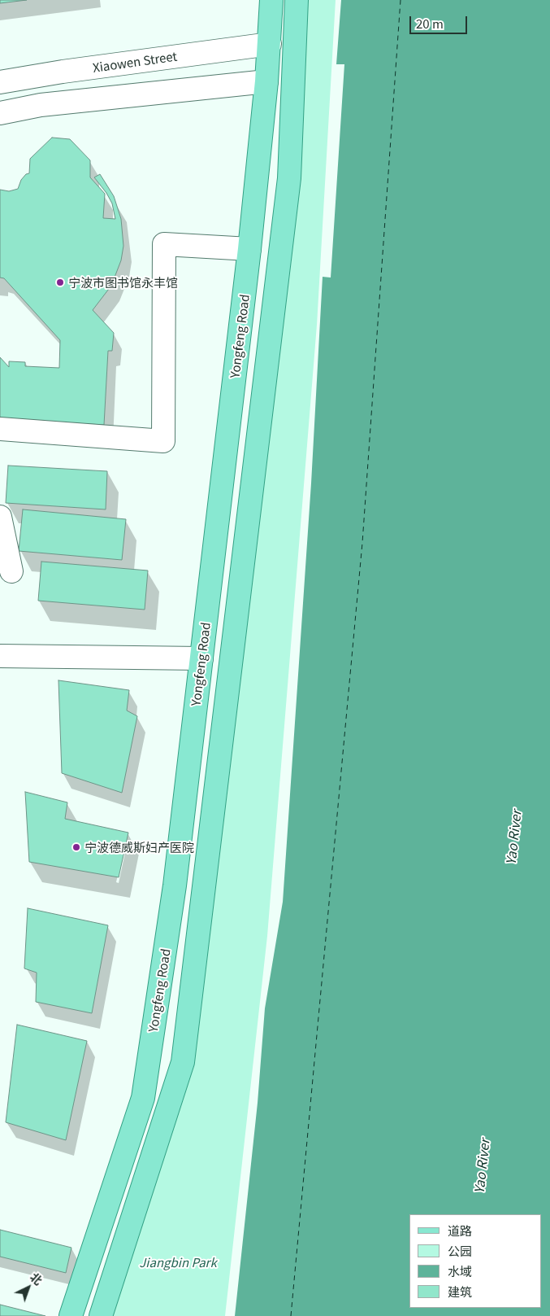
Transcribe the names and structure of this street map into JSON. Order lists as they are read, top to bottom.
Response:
{
  "streets": {
    "main road": ["Yongfeng Road"],
    "street": ["Xiaowen Street"]
  },
  "crossings": [
    ["Xiaowen Street", "Yongfeng Road"]
  ],
  "water": ["Yao River"],
  "parks": ["Jiangbin Park"],
  "places": ["宁波市图书馆永丰馆", "宁波德威斯妇产医院"],
  "legend": [
    "道路",
    "公园",
    "水域",
    "建筑"
  ],
  "scale_bar": "20 m",
  "north": "top right"
}
